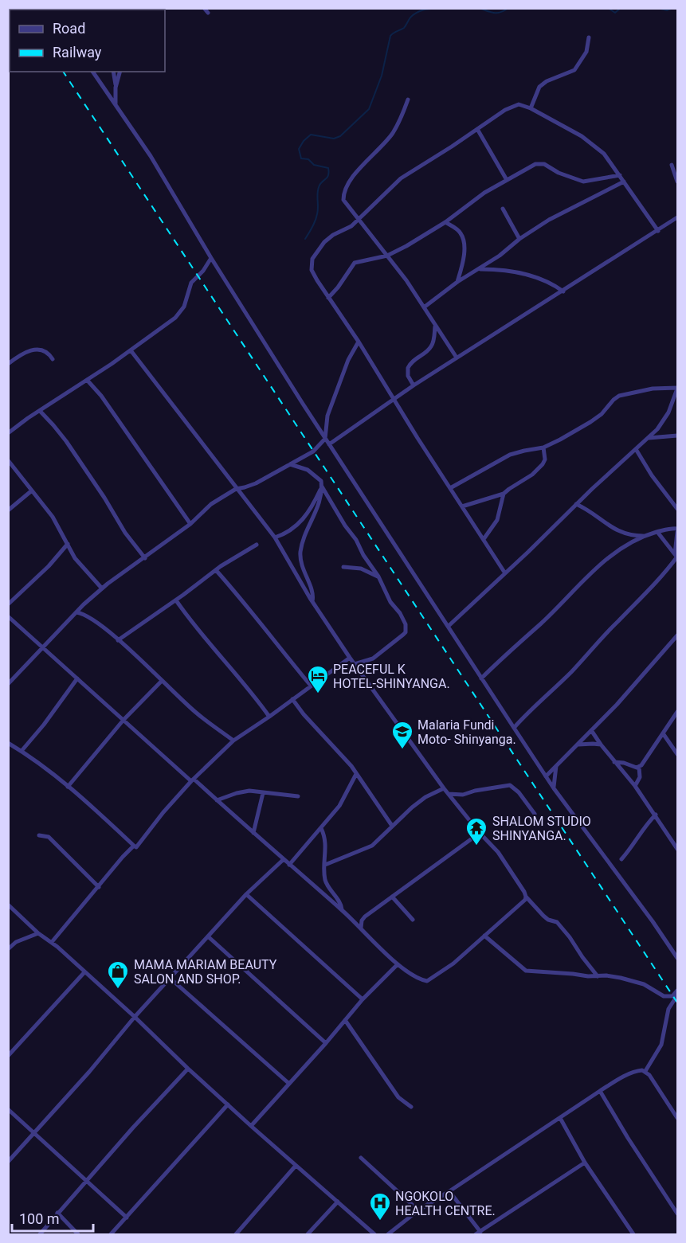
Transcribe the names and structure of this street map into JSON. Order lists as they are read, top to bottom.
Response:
{
  "places": {
    "hotel": ["PEACEFUL K HOTEL-SHINYANGA."],
    "school or university": ["Malaria Fundi Moto- Shinyanga."],
    "temple": ["SHALOM STUDIO SHINYANGA."],
    "shop": ["MAMA MARIAM BEAUTY SALON AND SHOP."],
    "hospital": ["NGOKOLO HEALTH CENTRE."]
  },
  "legend": ["Road", "Railway"],
  "scale_bar": "100 m"
}
